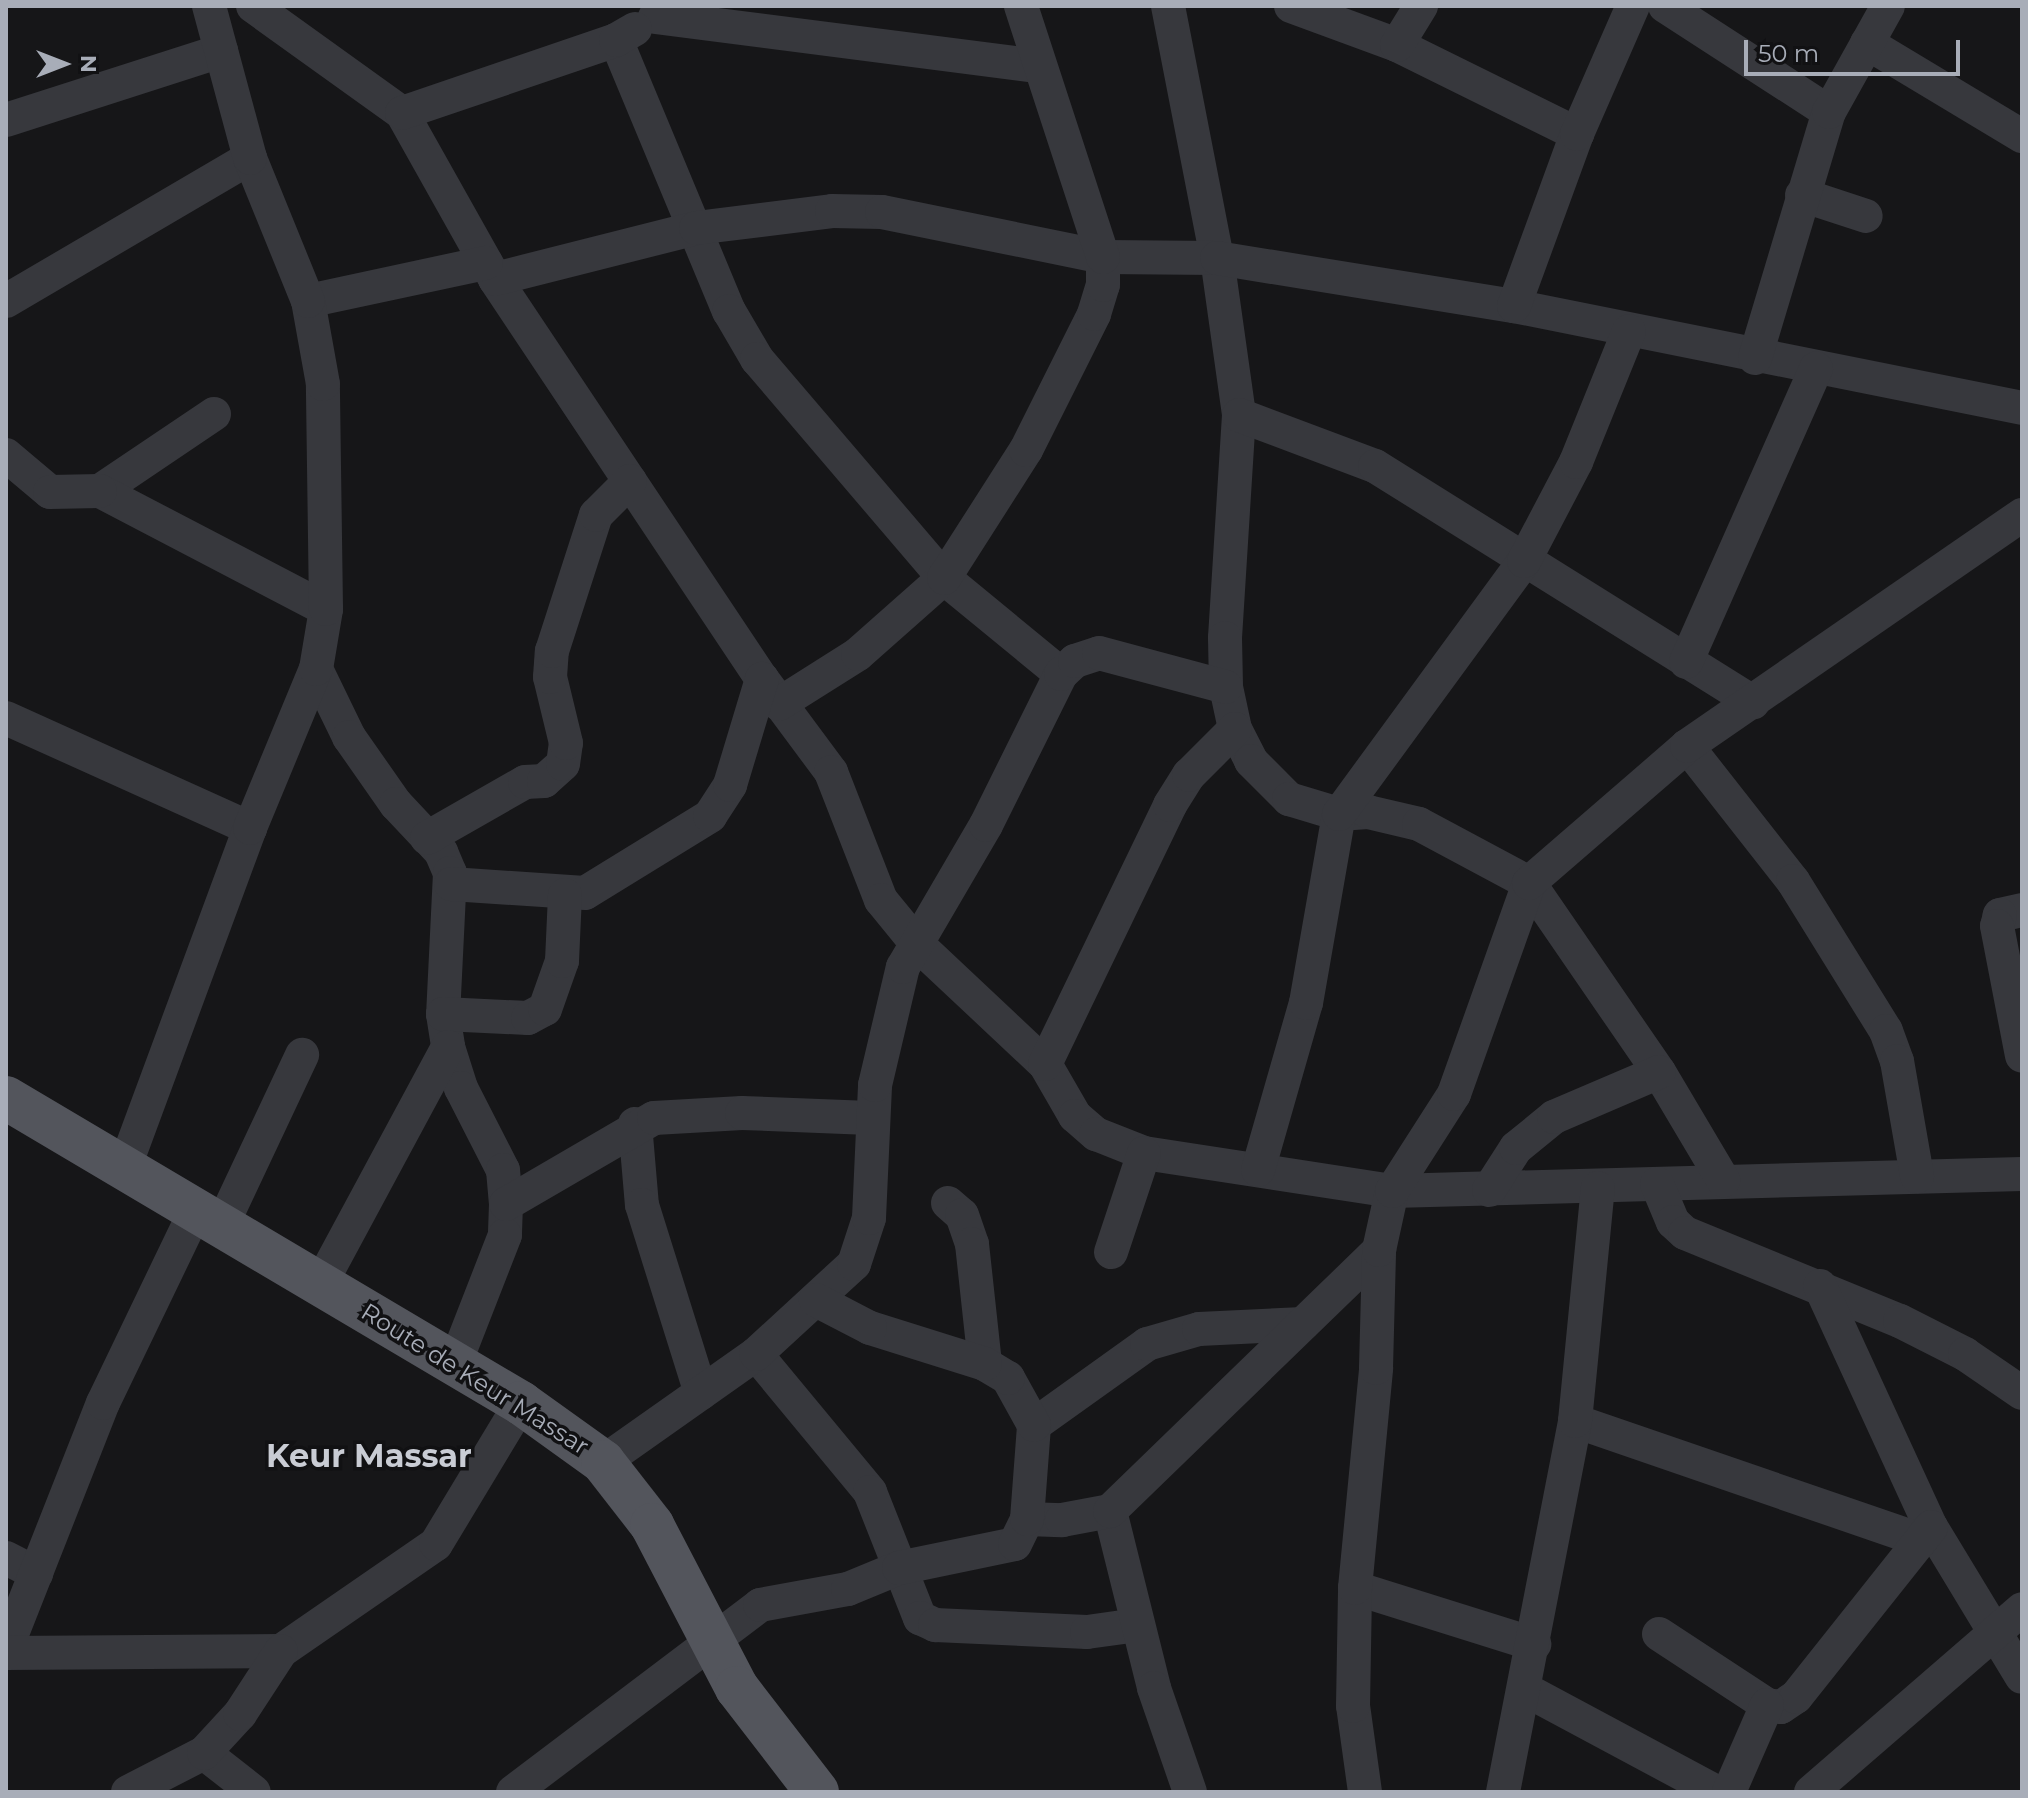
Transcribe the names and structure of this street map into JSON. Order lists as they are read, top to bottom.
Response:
{
  "streets": {
    "main road": ["Route de Keur Massar"]
  },
  "districts": ["Keur Massar"],
  "scale_bar": "50 m",
  "north": "right"
}
